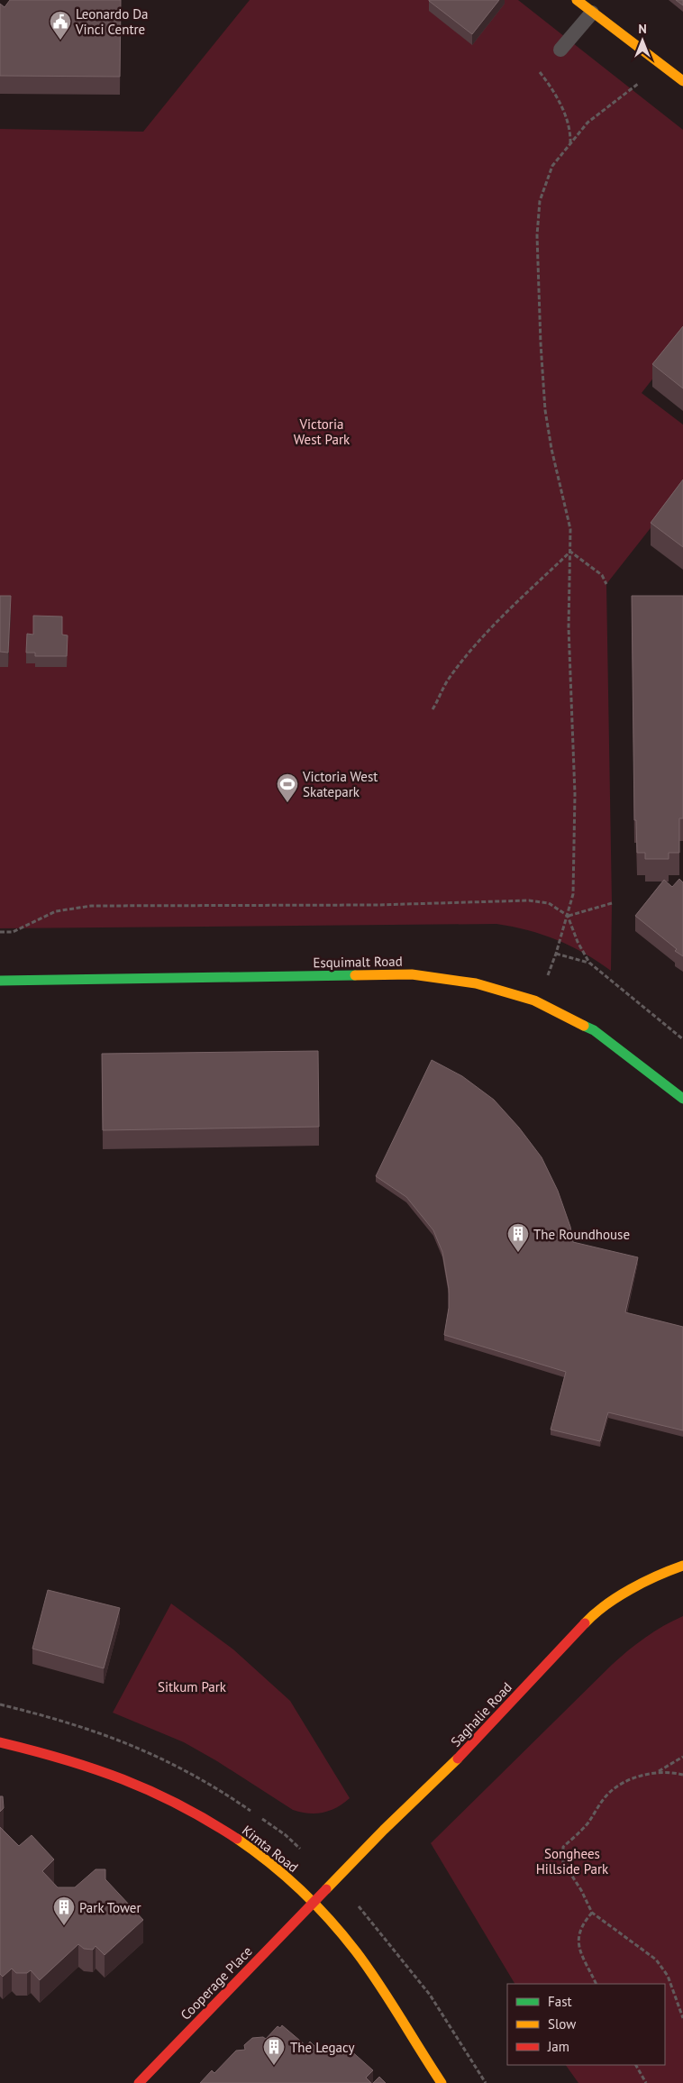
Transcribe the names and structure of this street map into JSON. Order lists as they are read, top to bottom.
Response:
{
  "streets": {
    "street": [
      "Esquimalt Road",
      "Saghalie Road",
      "Kimta Road",
      "Cooperage Place"
    ]
  },
  "crossings": [
    ["Saghalie Road", "Kimta Road"],
    ["Saghalie Road", "Cooperage Place"],
    ["Kimta Road", "Cooperage Place"]
  ],
  "parks": ["Victoria West Park", "Sitkum Park", "Songhees Hillside Park"],
  "places": {
    "public building": ["Leonardo Da Vinci Centre"],
    "sports": ["Victoria West Skatepark"],
    "building": ["The Roundhouse", "Park Tower", "The Legacy"]
  },
  "legend": ["Fast", "Slow", "Jam"],
  "north": "top"
}
